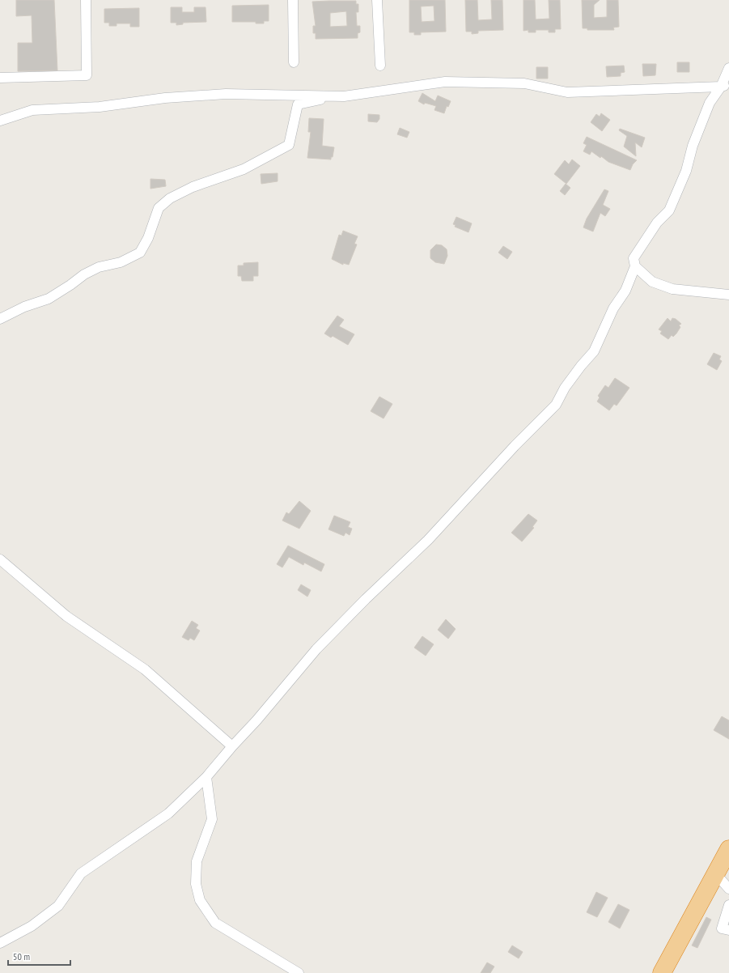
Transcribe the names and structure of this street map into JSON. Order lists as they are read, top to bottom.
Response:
{
  "scale_bar": "50 m"
}
